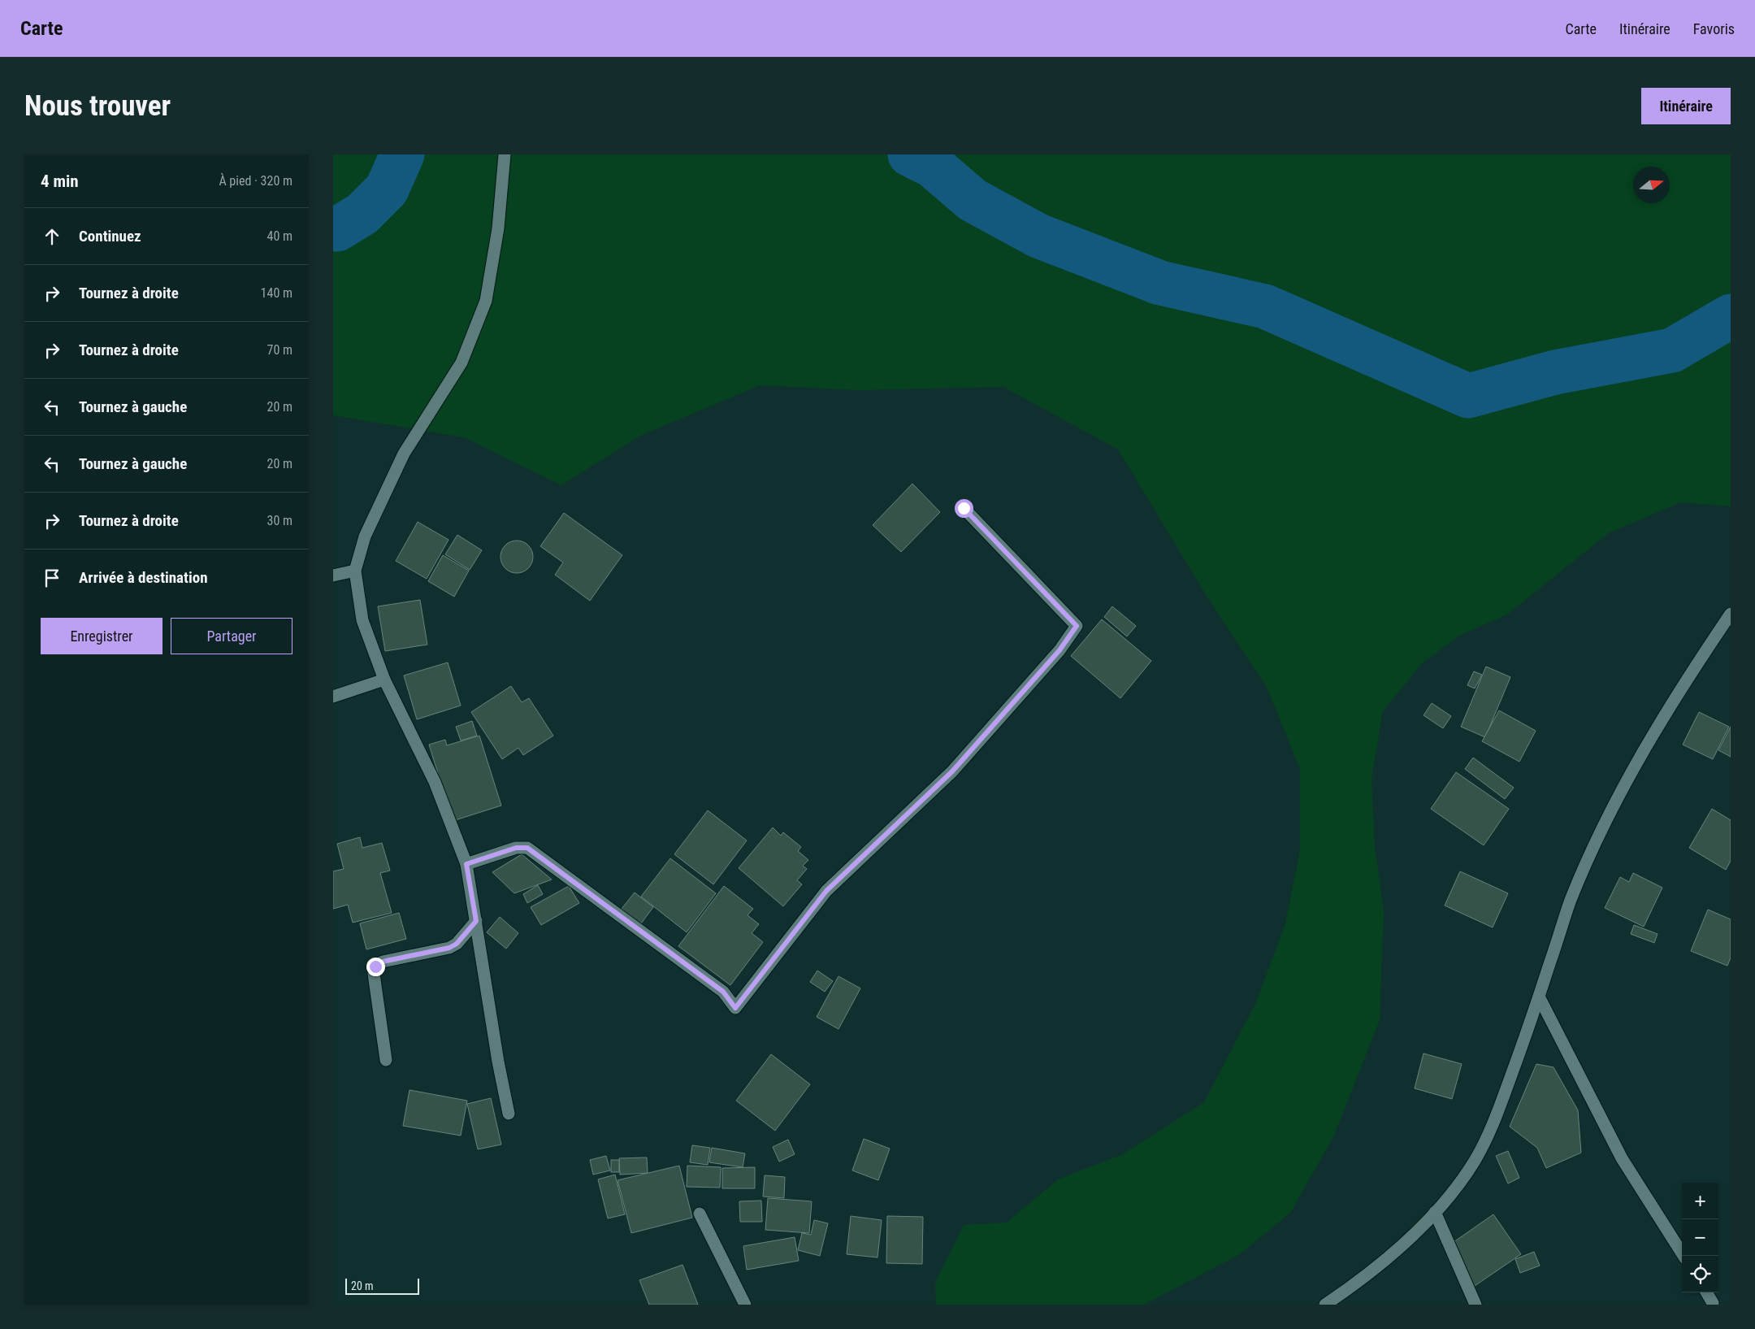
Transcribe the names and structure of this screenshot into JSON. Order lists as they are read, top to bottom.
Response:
{
  "scale_bar": "20 m",
  "north": "right",
  "page": {
    "header": "Carte",
    "nav": ["Carte", "Itinéraire", "Favoris"],
    "buttons": [
      "Itinéraire",
      ["Enregistrer", "Partager"]
    ],
    "title": "Nous trouver",
    "heading": ["4 min", "À pied · 320 m"],
    "list": [
      ["Continuez", "40 m"],
      ["Tournez à droite", "140 m"],
      ["Tournez à droite", "70 m"],
      ["Tournez à gauche", "20 m"],
      ["Tournez à gauche", "20 m"],
      ["Tournez à droite", "30 m"],
      "Arrivée à destination"
    ],
    "map_buttons": ["+", "−"],
    "scale": "20 m"
  }
}
